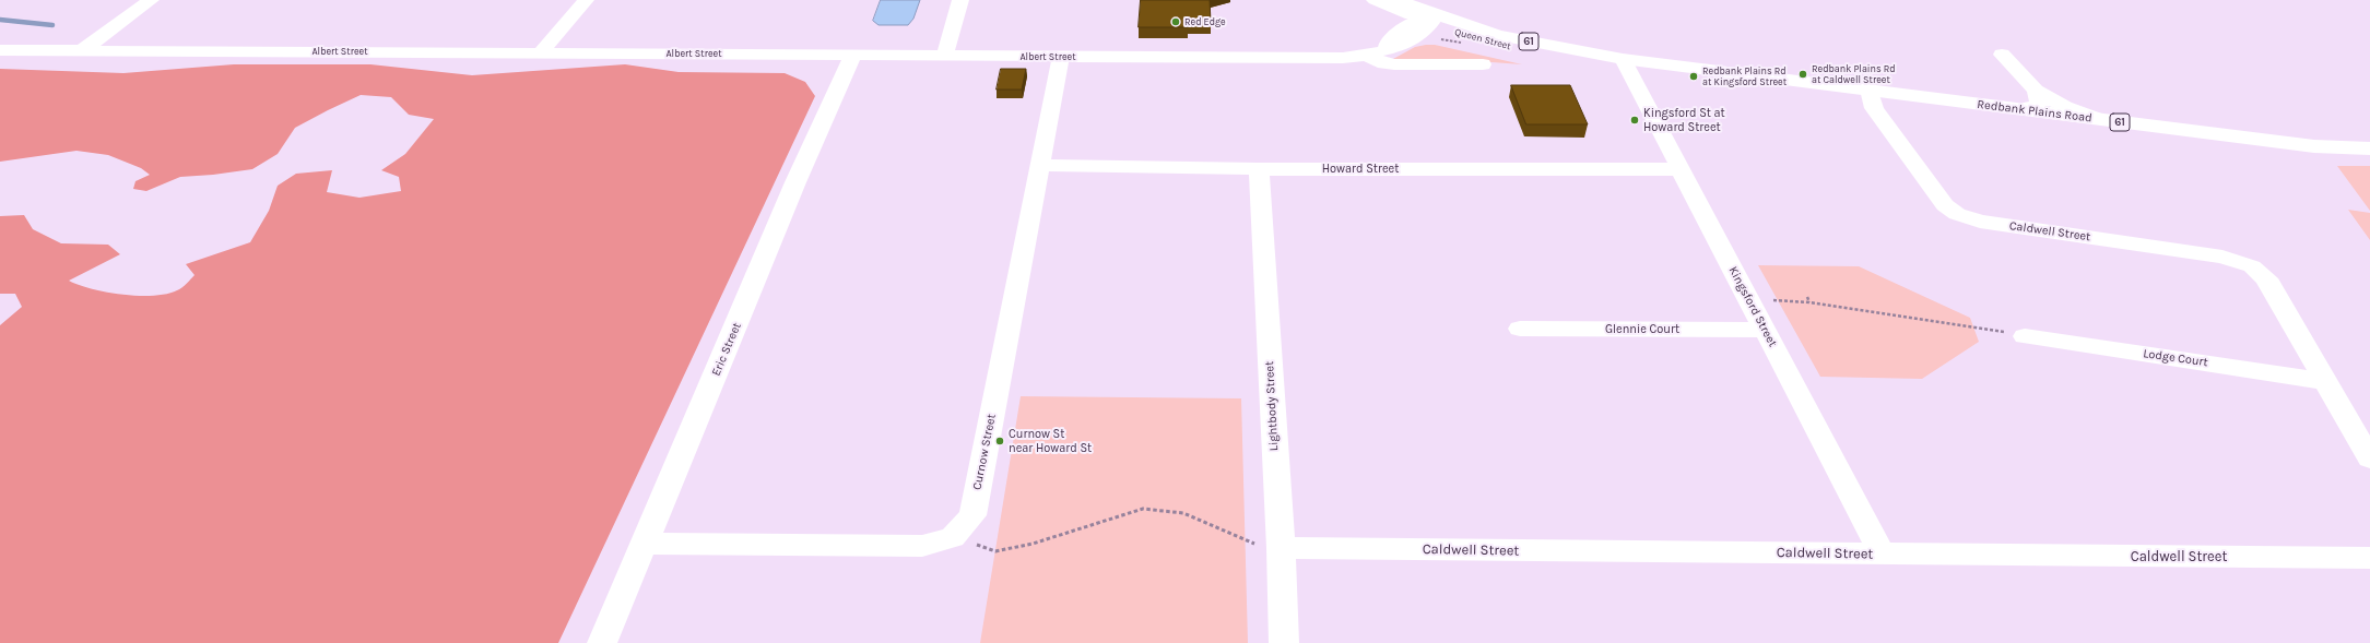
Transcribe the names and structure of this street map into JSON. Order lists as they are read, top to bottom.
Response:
{
  "streets": {
    "street": [
      "Queen Street",
      "61",
      "Albert Street",
      "Redbank Plains Road",
      "Howard Street",
      "Caldwell Street",
      "Kingsford Street",
      "Glennie Court",
      "Eric Street",
      "Lodge Court",
      "Lightbody Street",
      "Curnow Street"
    ]
  },
  "crossings": [
    ["Queen Street", "Albert Street"],
    ["Queen Street", "Redbank Plains Road"],
    ["Queen Street", "Kingsford Street"],
    ["Albert Street", "Eric Street"],
    ["Albert Street", "Curnow Street"],
    ["Redbank Plains Road", "Caldwell Street"],
    ["Howard Street", "Kingsford Street"],
    ["Howard Street", "Lightbody Street"],
    ["Howard Street", "Curnow Street"],
    ["Caldwell Street", "Kingsford Street"],
    ["Caldwell Street", "Lodge Court"],
    ["Caldwell Street", "Lightbody Street"],
    ["Kingsford Street", "Glennie Court"]
  ],
  "places": [
    "Red Edge",
    "Redbank Plains Rd at Caldwell Street",
    "Redbank Plains Rd at Kingsford Street",
    "Kingsford St at Howard Street",
    "Curnow St near Howard St"
  ]
}
